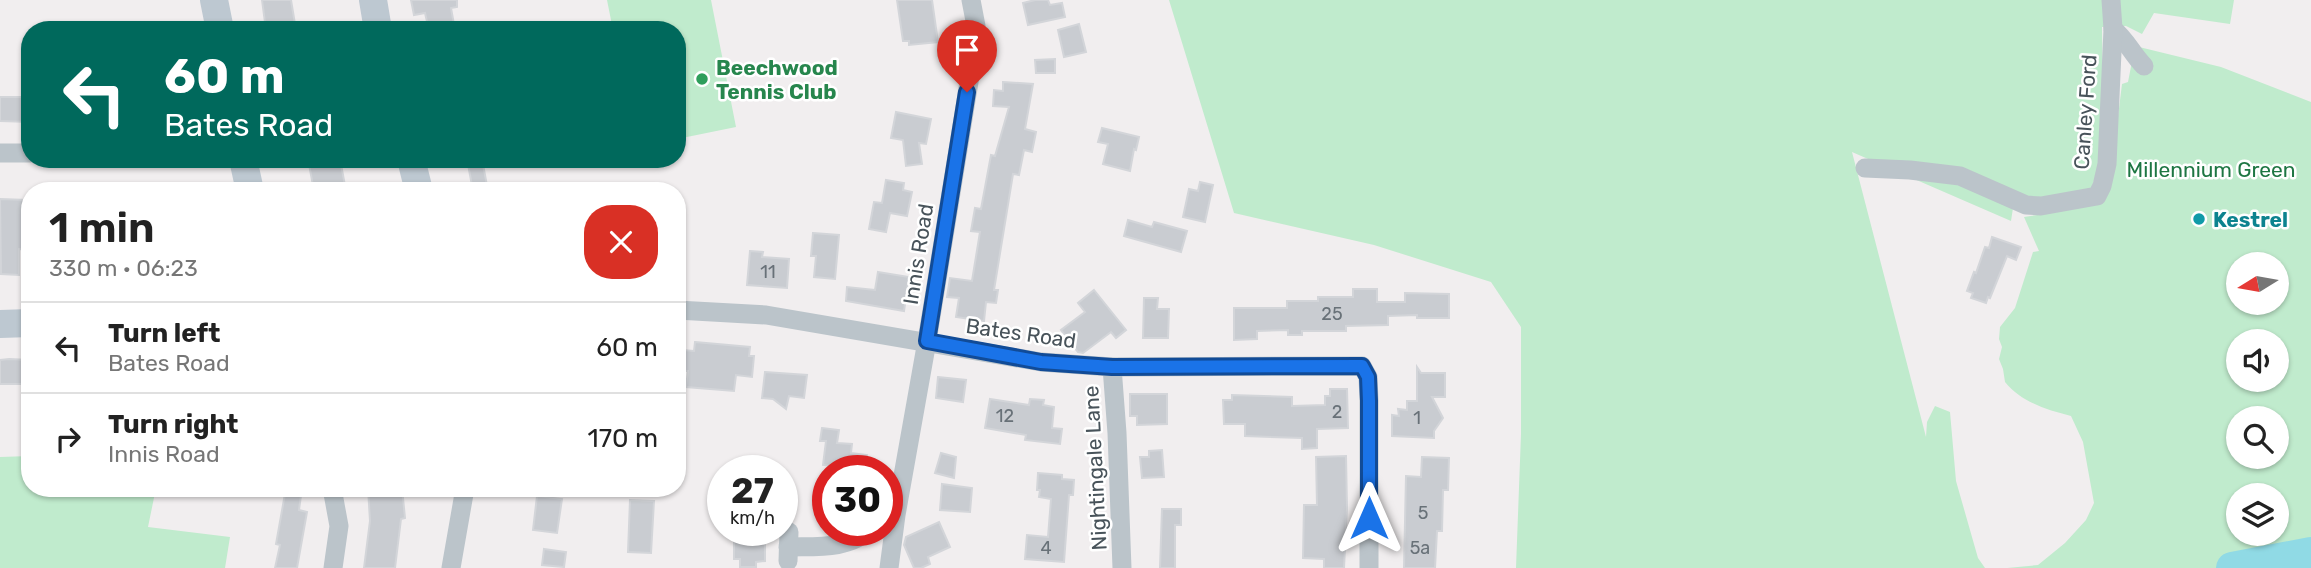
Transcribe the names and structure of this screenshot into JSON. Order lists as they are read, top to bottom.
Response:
{
  "streets": {
    "street": [
      "Canley Ford",
      "Innis Road",
      "Bates Road",
      "Nightingale Lane"
    ]
  },
  "crossings": [
    ["Innis Road", "Bates Road"],
    ["Bates Road", "Nightingale Lane"]
  ],
  "parks": ["Millennium Green"],
  "places": ["Beechwood Tennis Club", "Kestrel"],
  "house_numbers": [
    "11",
    "25",
    "2",
    "12",
    "1",
    "5",
    "4",
    "5a"
  ],
  "north": "left",
  "page": {
    "turn": ["60 m", "Bates Road"],
    "heading": ["1 min", "330 m · 06:23"],
    "list": [
      {
        "name": "Turn left",
        "note": "Bates Road",
        "value": "60 m"
      },
      {
        "name": "Turn right",
        "note": "Innis Road",
        "value": "170 m"
      }
    ],
    "speed": "27 km/h",
    "limit": "30"
  }
}
